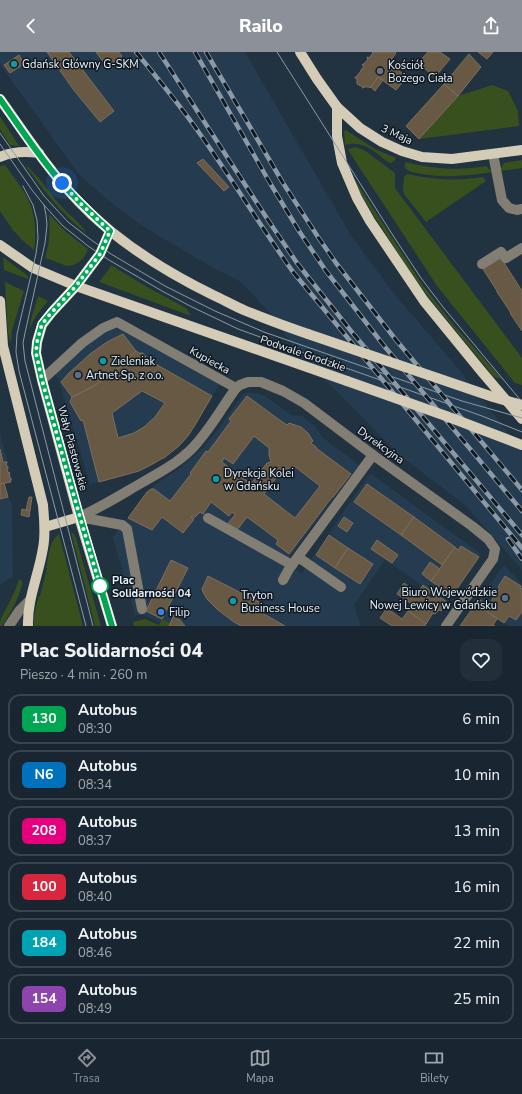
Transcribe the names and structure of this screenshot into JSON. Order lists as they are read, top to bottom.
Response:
{
  "streets": {
    "main road": ["3 Maja", "Podwale Grodzkie", "Wały Piastowskie"],
    "street": ["Kupiecka", "Dyrekcyjna"]
  },
  "crossings": [
    ["Podwale Grodzkie", "Wały Piastowskie"],
    ["Kupiecka", "Dyrekcyjna"],
    ["Kupiecka", "Wały Piastowskie"]
  ],
  "places": [
    "Gdańsk Główny G-SKM",
    "Kościół Bożego Ciała",
    "Zieleniak",
    "Artnet Sp. z o.o.",
    "Dyrekcja Kolei w Gdańsku",
    "Plac Solidarności 04",
    "Biuro Wojewódzkie Nowej Lewicy w Gdańsku",
    "Tryton Business House",
    "Filip"
  ],
  "lines": ["bus line 130"],
  "page": {
    "header": "Railo",
    "heading": ["Plac Solidarności 04", "Pieszo · 4 min · 260 m"],
    "list": [
      {
        "mark": "130",
        "name": "Autobus",
        "note": "08:30",
        "value": "6 min"
      },
      {
        "mark": "N6",
        "name": "Autobus",
        "note": "08:34",
        "value": "10 min"
      },
      {
        "mark": "208",
        "name": "Autobus",
        "note": "08:37",
        "value": "13 min"
      },
      {
        "mark": "100",
        "name": "Autobus",
        "note": "08:40",
        "value": "16 min"
      },
      {
        "mark": "184",
        "name": "Autobus",
        "note": "08:46",
        "value": "22 min"
      },
      {
        "mark": "154",
        "name": "Autobus",
        "note": "08:49",
        "value": "25 min"
      }
    ],
    "tabs": ["Trasa", "Mapa", "Bilety"]
  }
}
